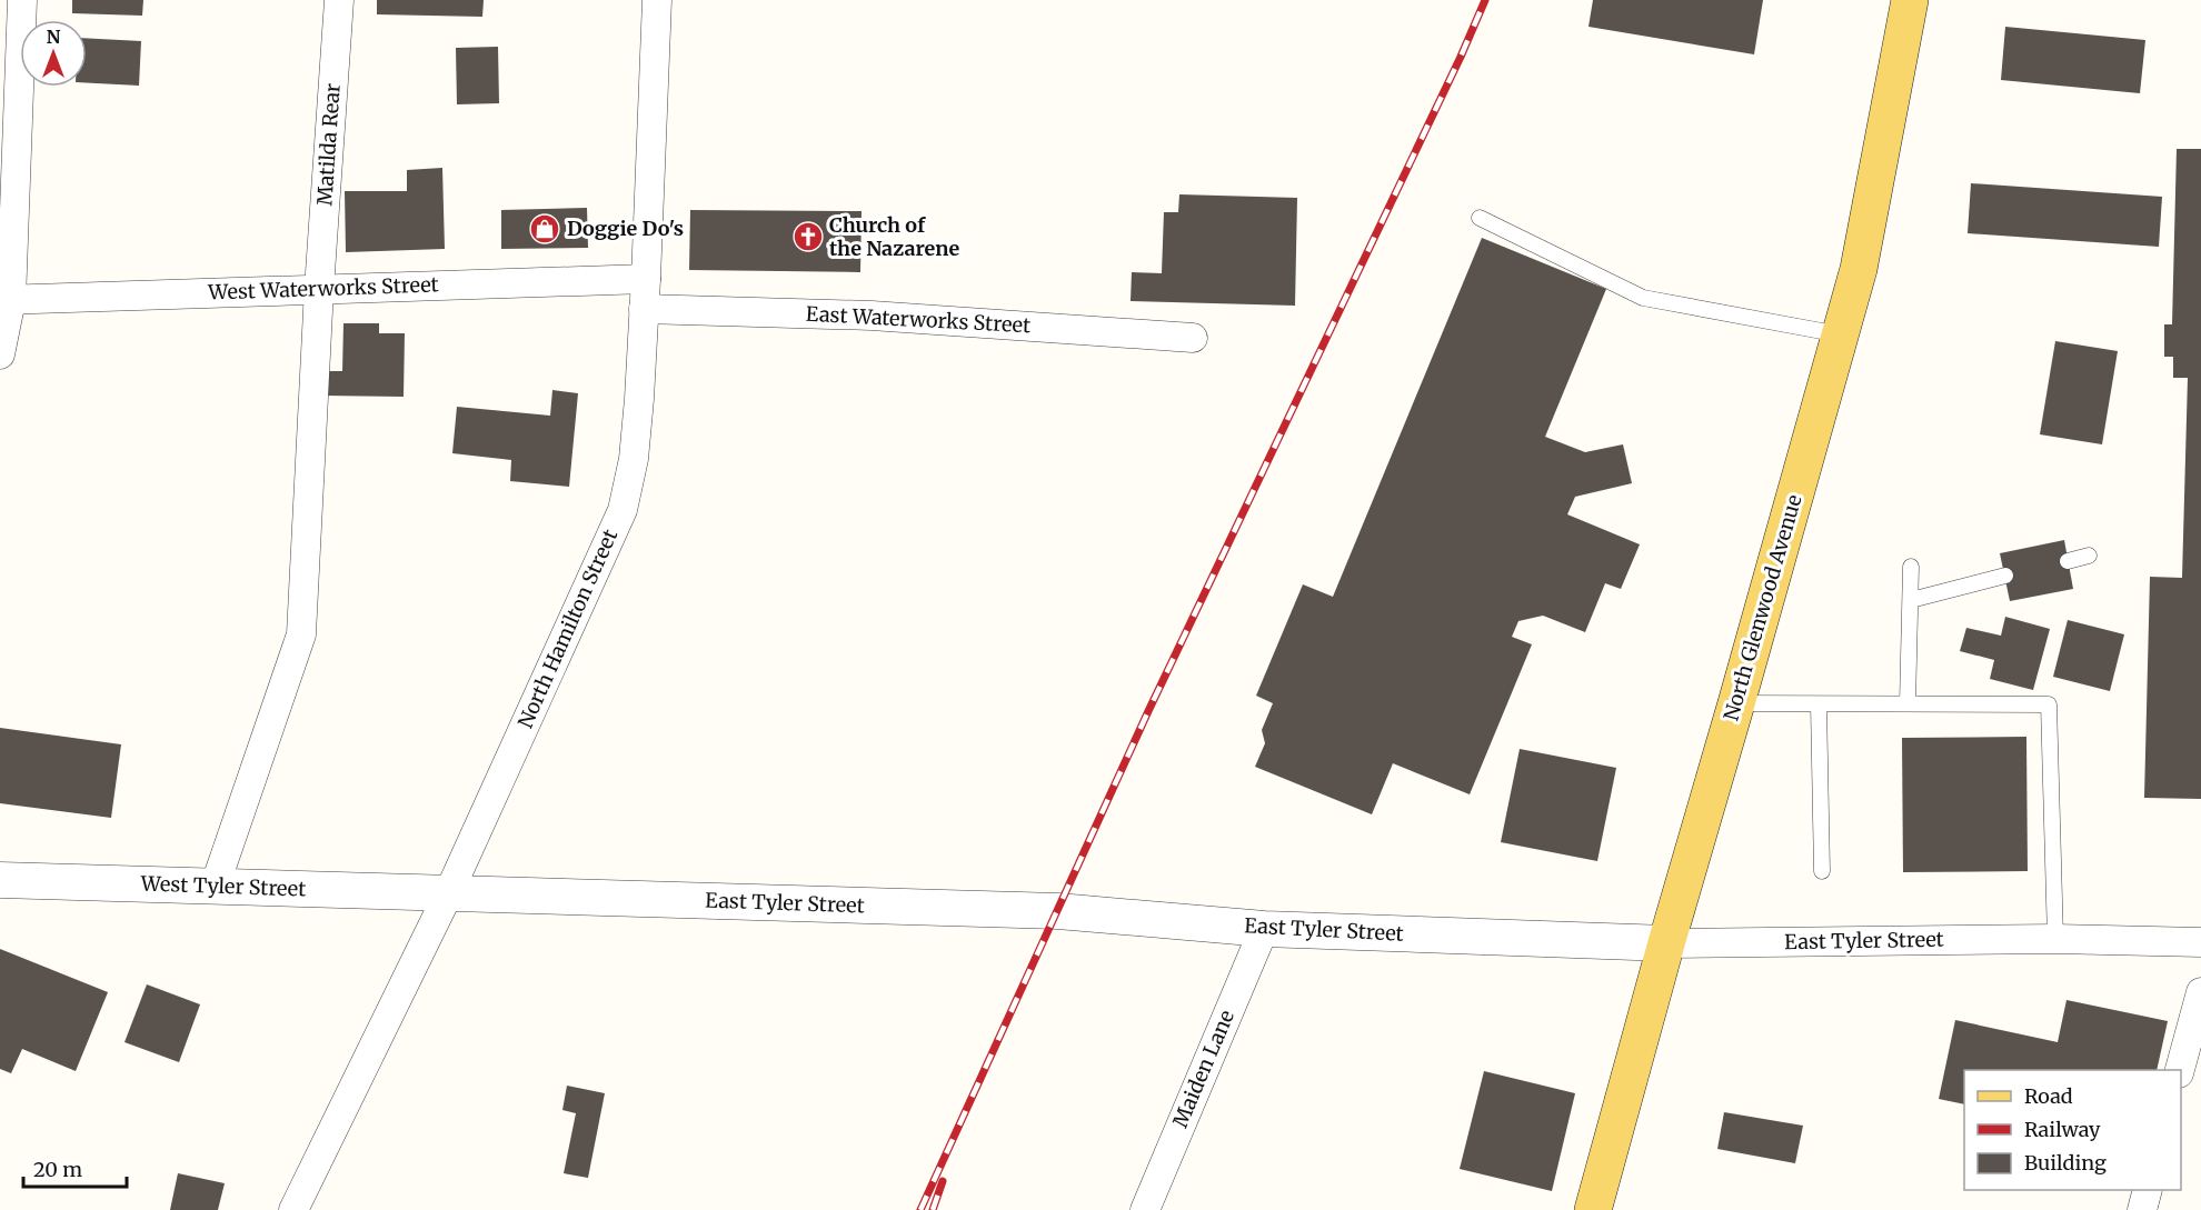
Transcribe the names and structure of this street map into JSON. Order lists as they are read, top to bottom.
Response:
{
  "streets": {
    "main road": ["North Glenwood Avenue"],
    "street": [
      "Matilda Rear",
      "West Waterworks Street",
      "East Waterworks Street",
      "North Hamilton Street",
      "West Tyler Street",
      "East Tyler Street",
      "Maiden Lane"
    ]
  },
  "crossings": [
    ["Matilda Rear", "West Waterworks Street"],
    ["Matilda Rear", "West Tyler Street"],
    ["West Waterworks Street", "North Hamilton Street"],
    ["East Waterworks Street", "North Hamilton Street"],
    ["North Glenwood Avenue", "East Tyler Street"],
    ["North Hamilton Street", "West Tyler Street"],
    ["North Hamilton Street", "East Tyler Street"],
    ["West Tyler Street", "East Tyler Street"],
    ["East Tyler Street", "Maiden Lane"]
  ],
  "places": {
    "shop": ["Doggie Do's"],
    "church": ["Church of the Nazarene"]
  },
  "legend": ["Road", "Railway", "Building"],
  "scale_bar": "20 m",
  "north": "top"
}
